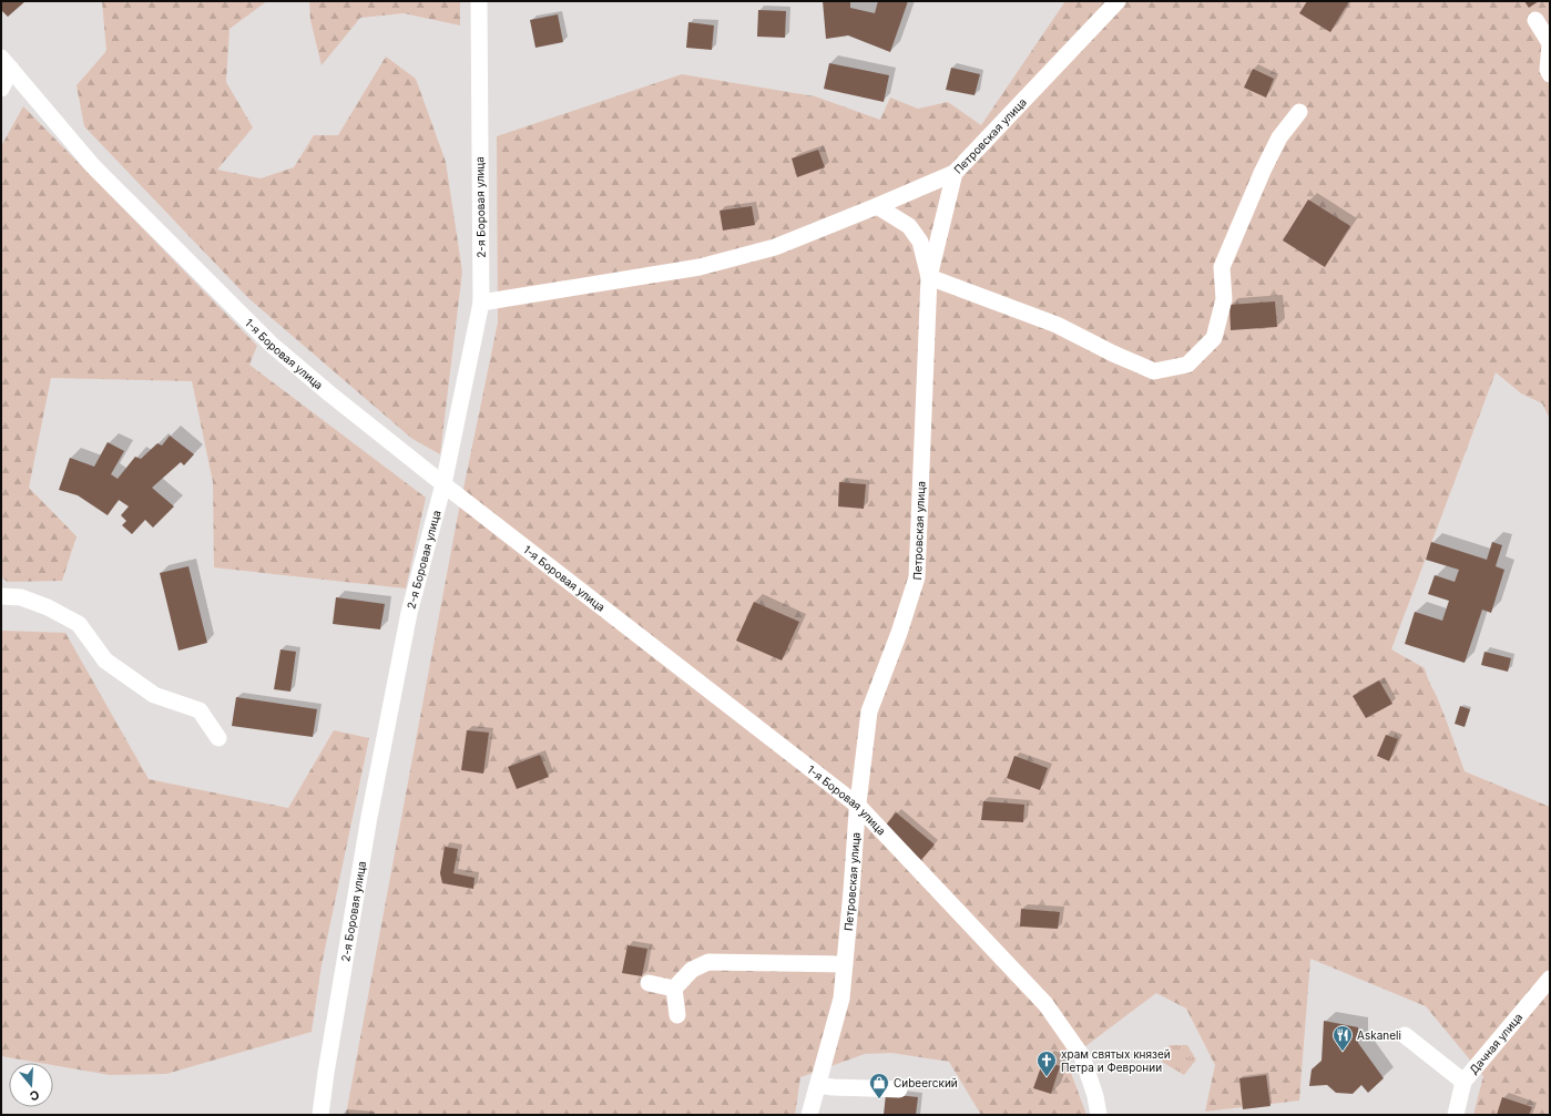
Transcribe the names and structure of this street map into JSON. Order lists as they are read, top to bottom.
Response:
{
  "streets": {
    "street": [
      "Петровская улица",
      "2-я Боровая улица",
      "1-я Боровая улица",
      "Дачная улица"
    ]
  },
  "crossings": [
    ["Петровская улица", "1-я Боровая улица"],
    ["2-я Боровая улица", "1-я Боровая улица"]
  ],
  "places": {
    "restaurant": ["Askaneli"],
    "church": ["храм святых князей Петра и Февронии"],
    "shop": ["Сиbeerский"]
  },
  "north": "bottom"
}
